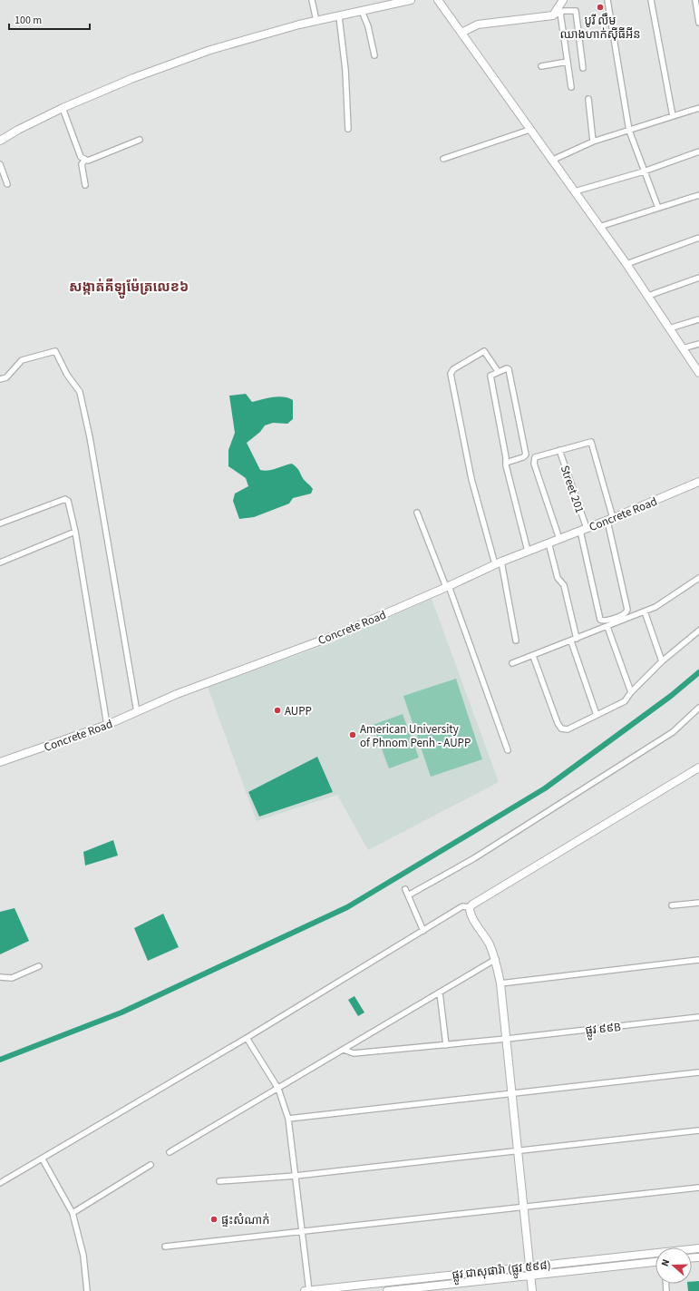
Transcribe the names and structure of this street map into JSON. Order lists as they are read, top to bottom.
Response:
{
  "streets": {
    "street": [
      "Street 201",
      "Concrete Road",
      "ផ្លូវ ៩៩B",
      "ផ្លូវ ជាសុផារ៉ា (ផ្លូវ ៥៩៨)"
    ]
  },
  "crossings": [
    ["Street 201", "Concrete Road"]
  ],
  "districts": ["សង្កាត់គីឡូម៉ែត្រលេខ៦"],
  "places": [
    "បូរី លឹម ឈាងហាក់សុីធីអីន",
    "AUPP",
    "American University of Phnom Penh - AUPP",
    "ផ្ទះសំណាក់"
  ],
  "scale_bar": "100 m",
  "north": "left"
}
